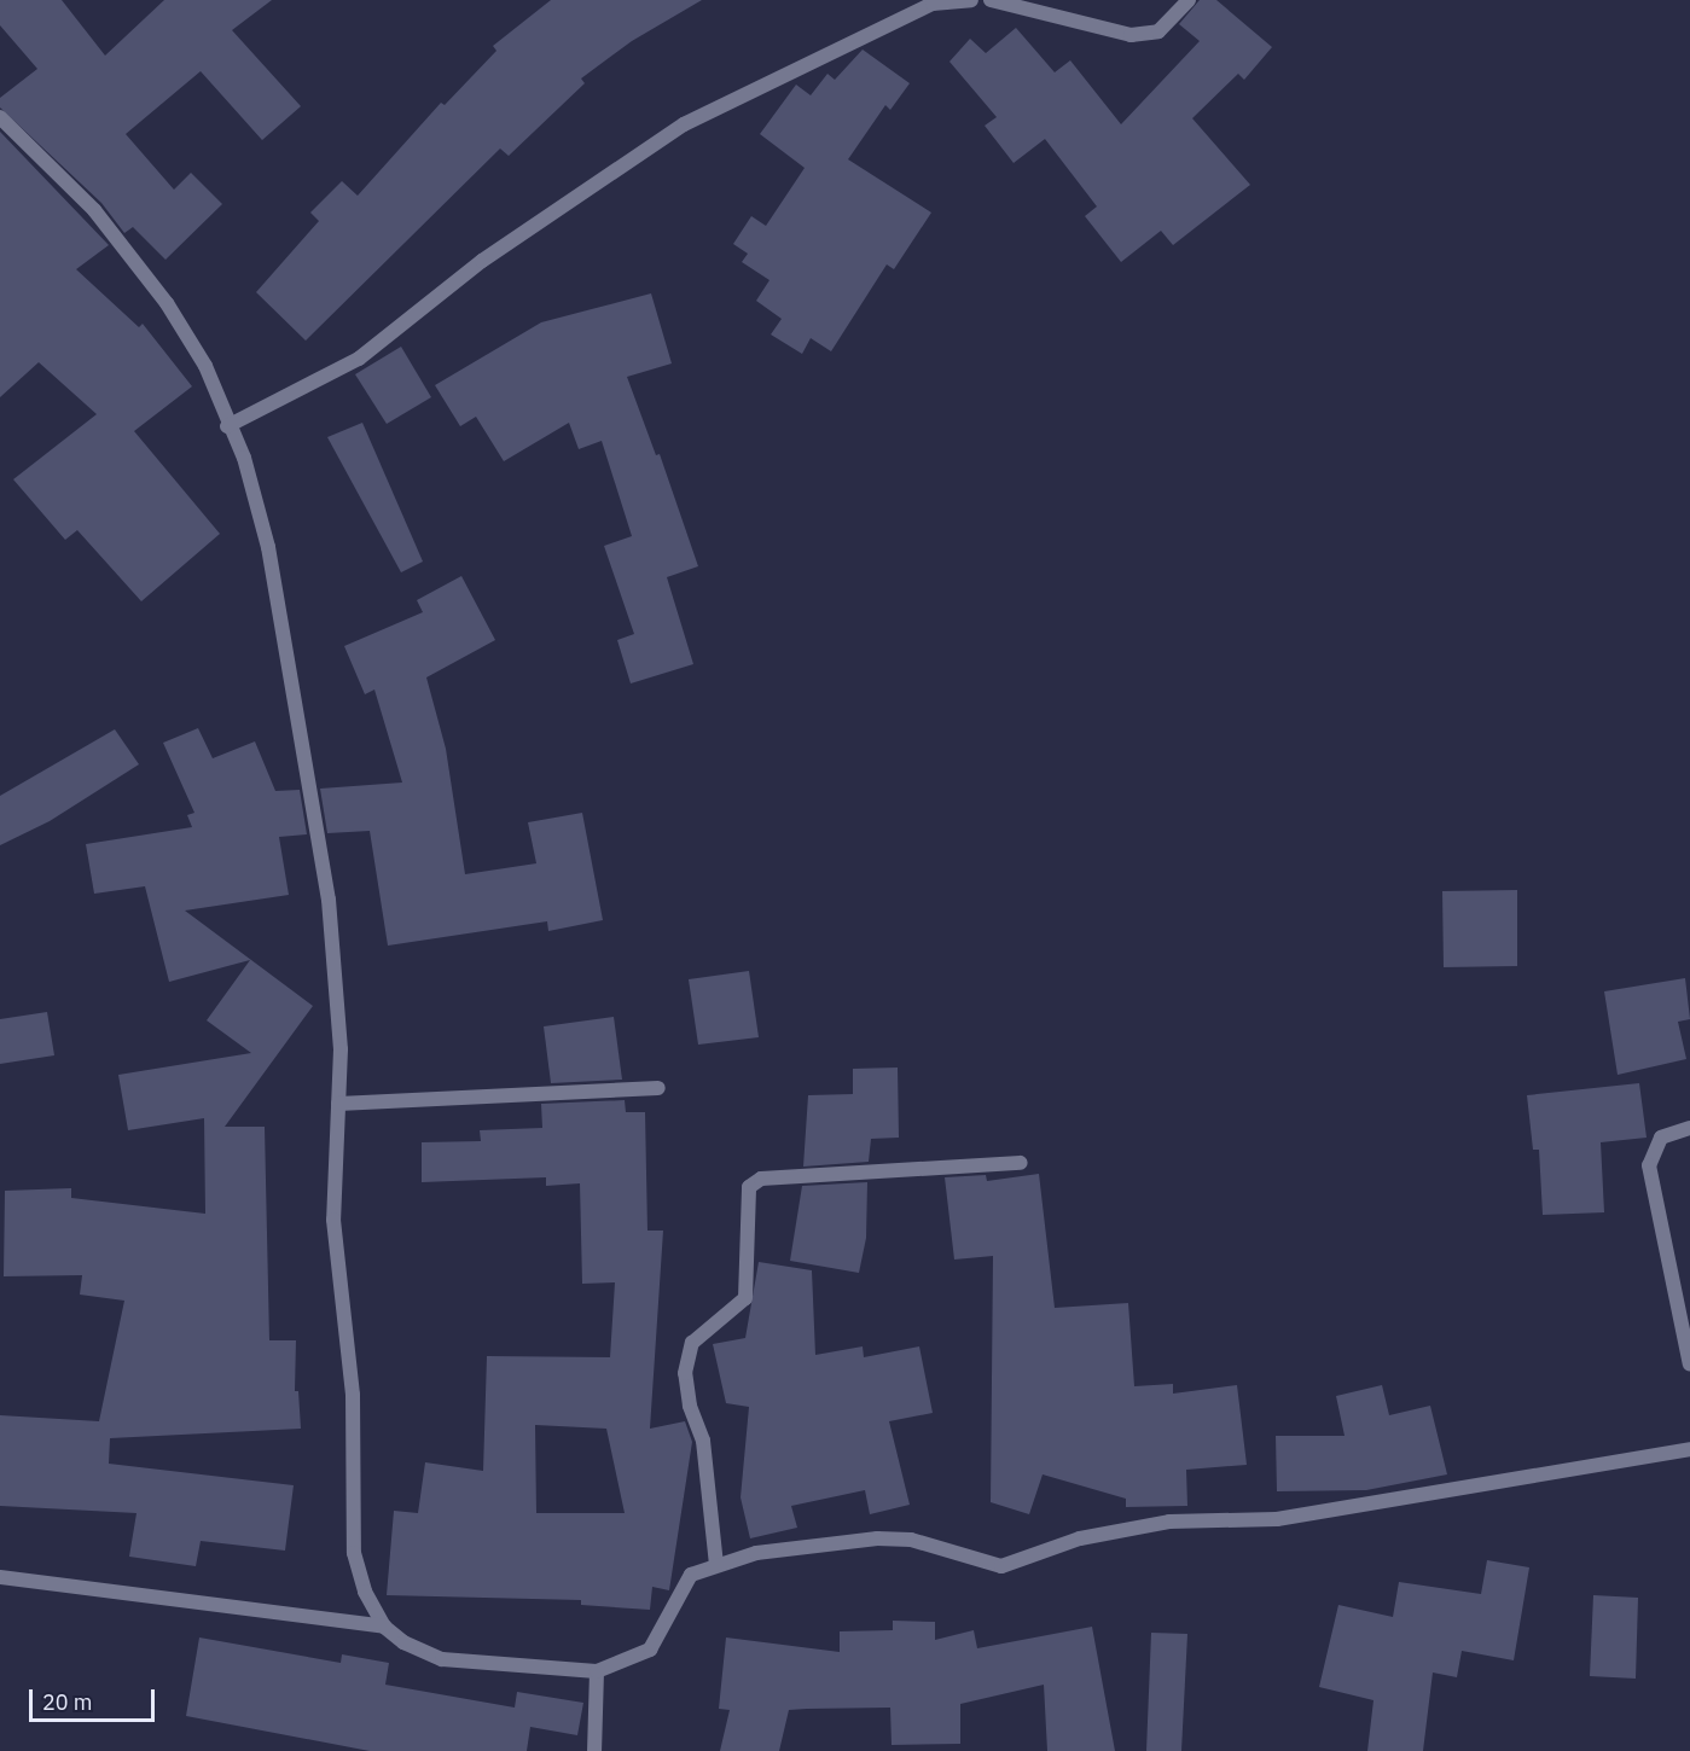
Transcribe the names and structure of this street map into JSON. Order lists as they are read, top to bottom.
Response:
{
  "scale_bar": "20 m"
}
